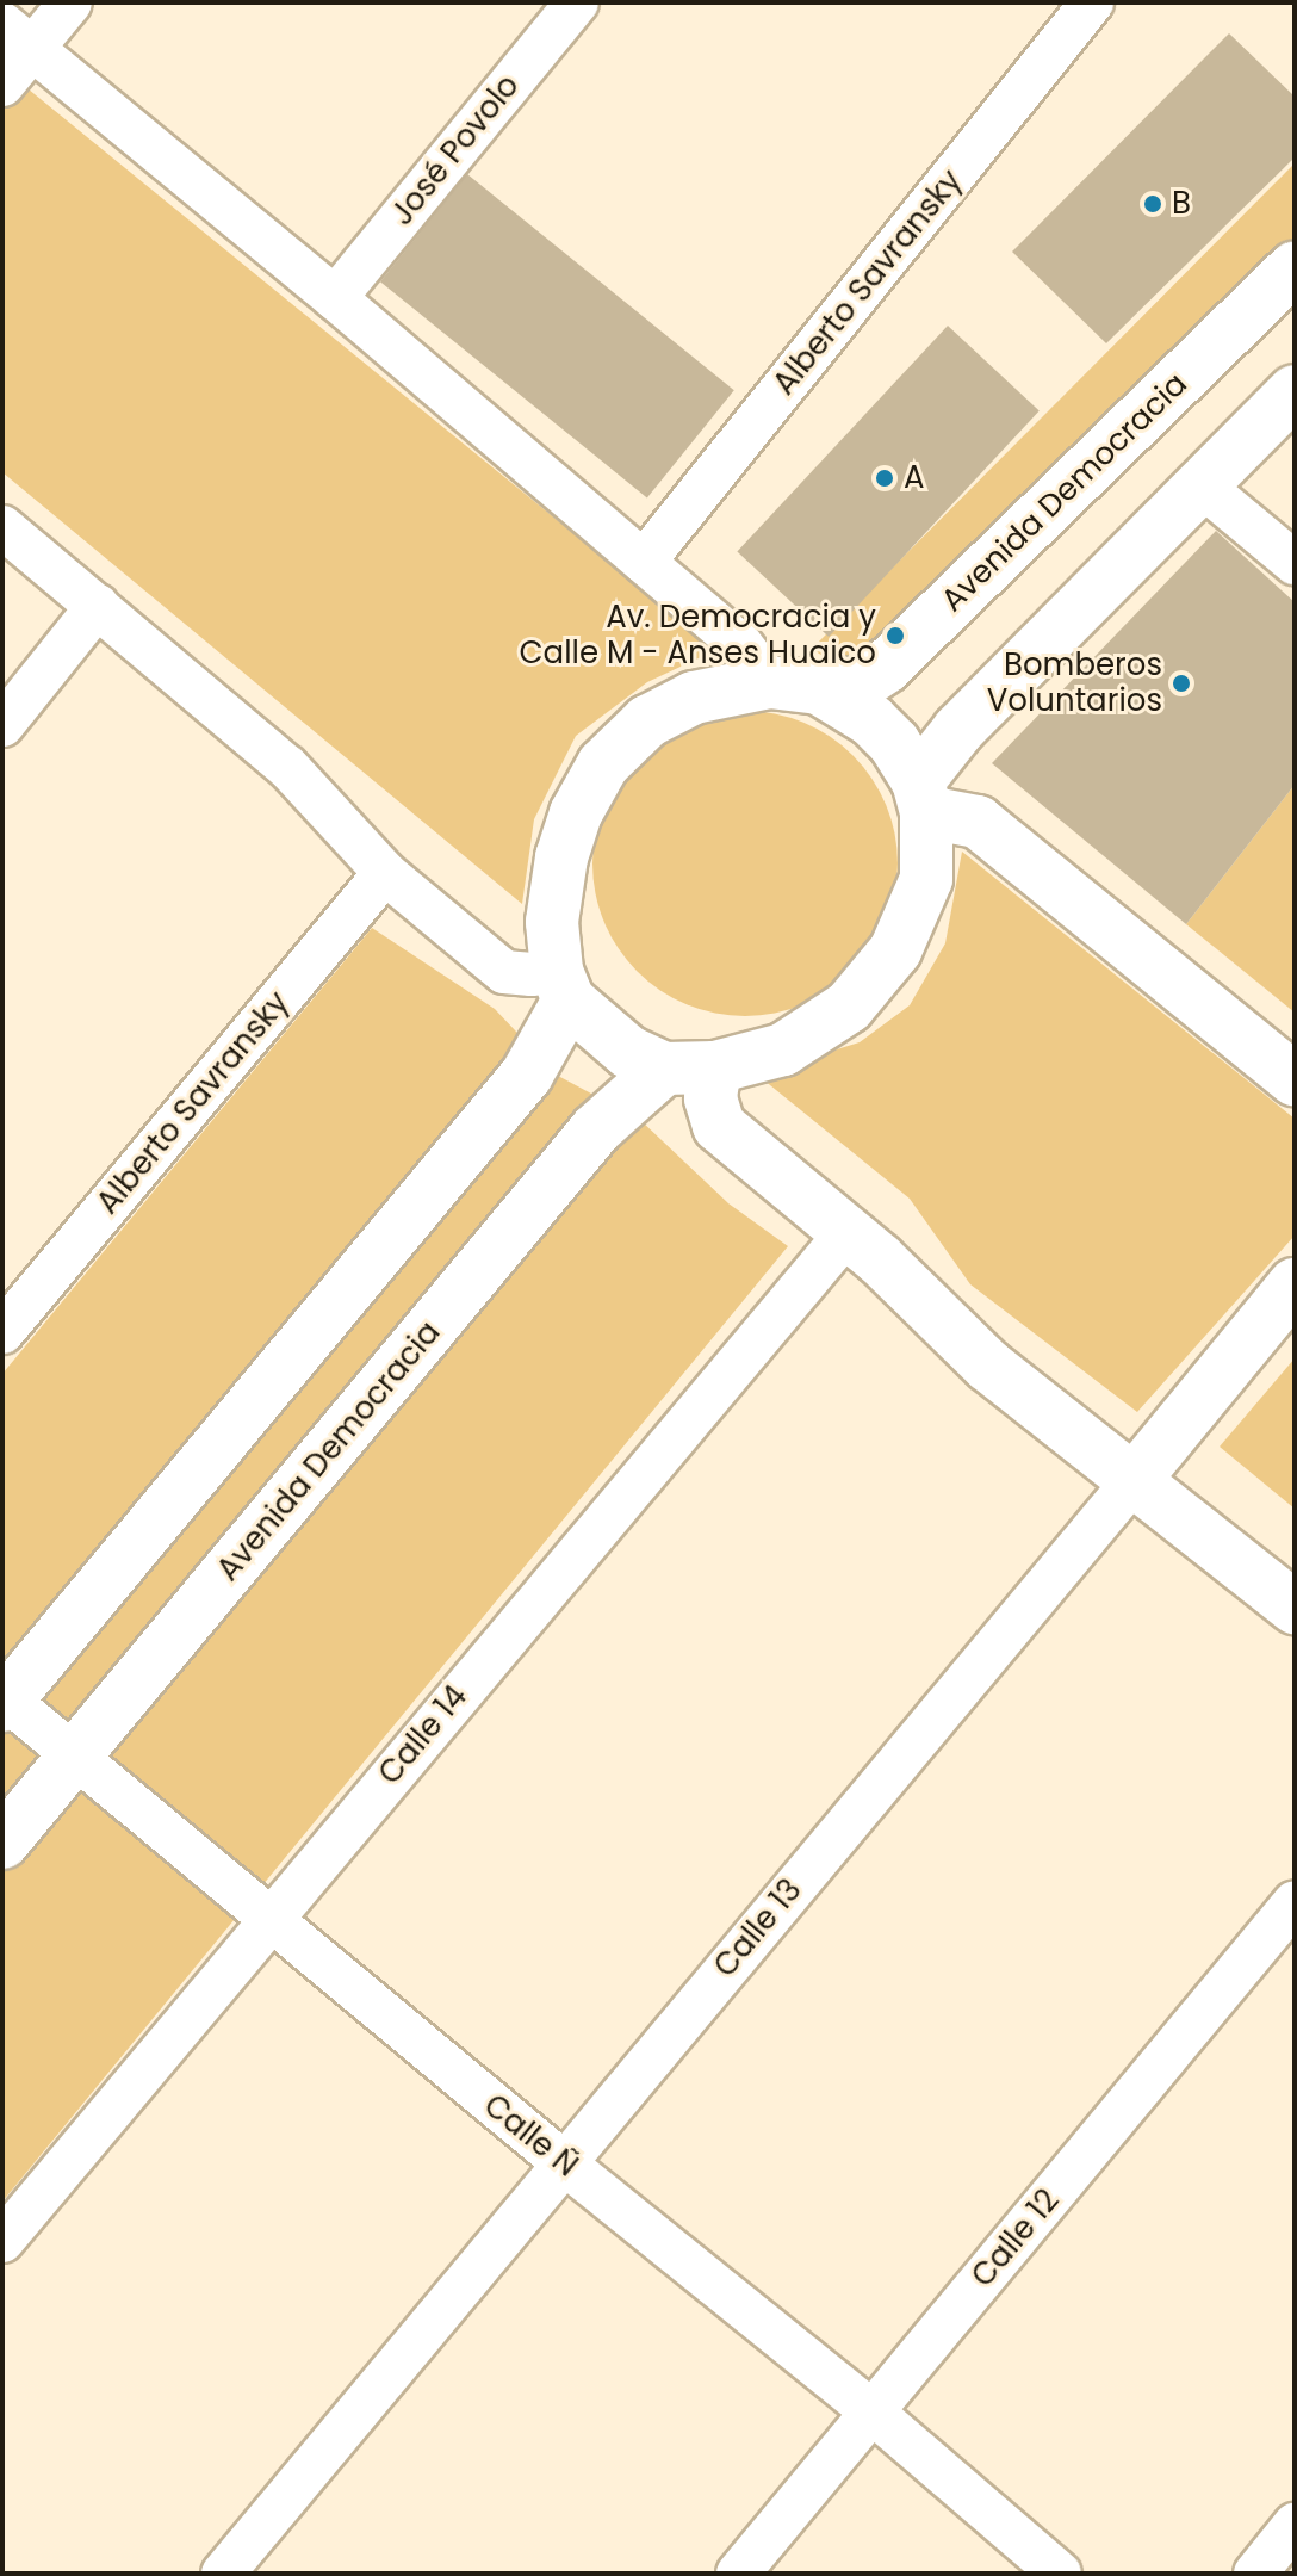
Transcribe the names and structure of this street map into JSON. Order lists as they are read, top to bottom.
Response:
{
  "streets": {
    "main road": ["Avenida Democracia", "Calle 13"],
    "street": [
      "José Povolo",
      "Alberto Savransky",
      "Calle 14",
      "Calle Ñ",
      "Calle 12"
    ]
  },
  "crossings": [
    ["Avenida Democracia", "Calle Ñ"],
    ["Calle 14", "Calle Ñ"],
    ["Calle 13", "Calle Ñ"],
    ["Calle Ñ", "Calle 12"]
  ],
  "places": [
    "B",
    "A",
    "Av. Democracia y Calle M - Anses Huaico",
    "Bomberos Voluntarios"
  ]
}
